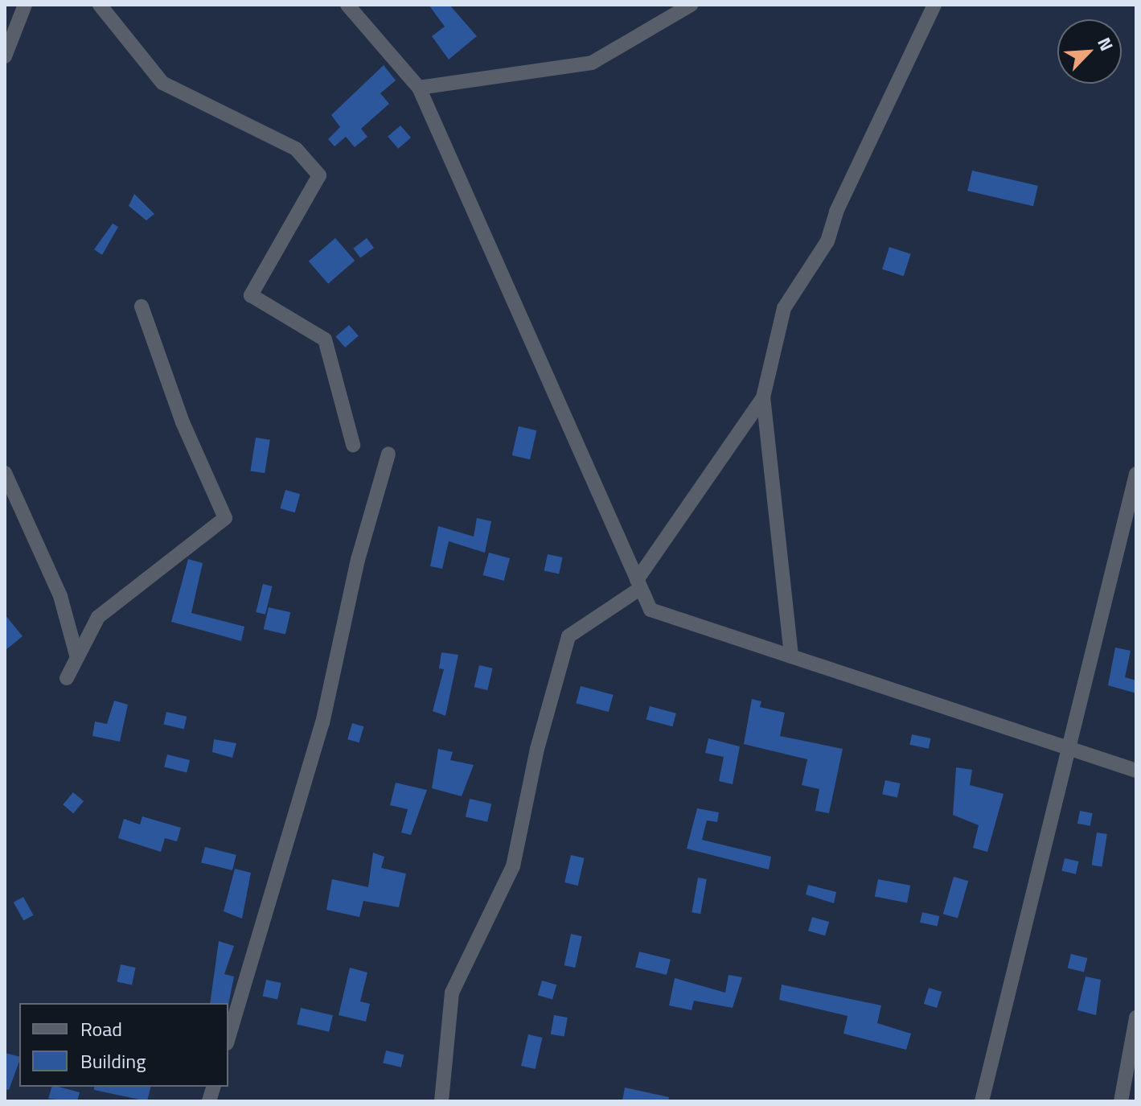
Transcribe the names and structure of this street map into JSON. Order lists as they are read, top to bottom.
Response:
{
  "legend": ["Road", "Building"],
  "north": "top right"
}
